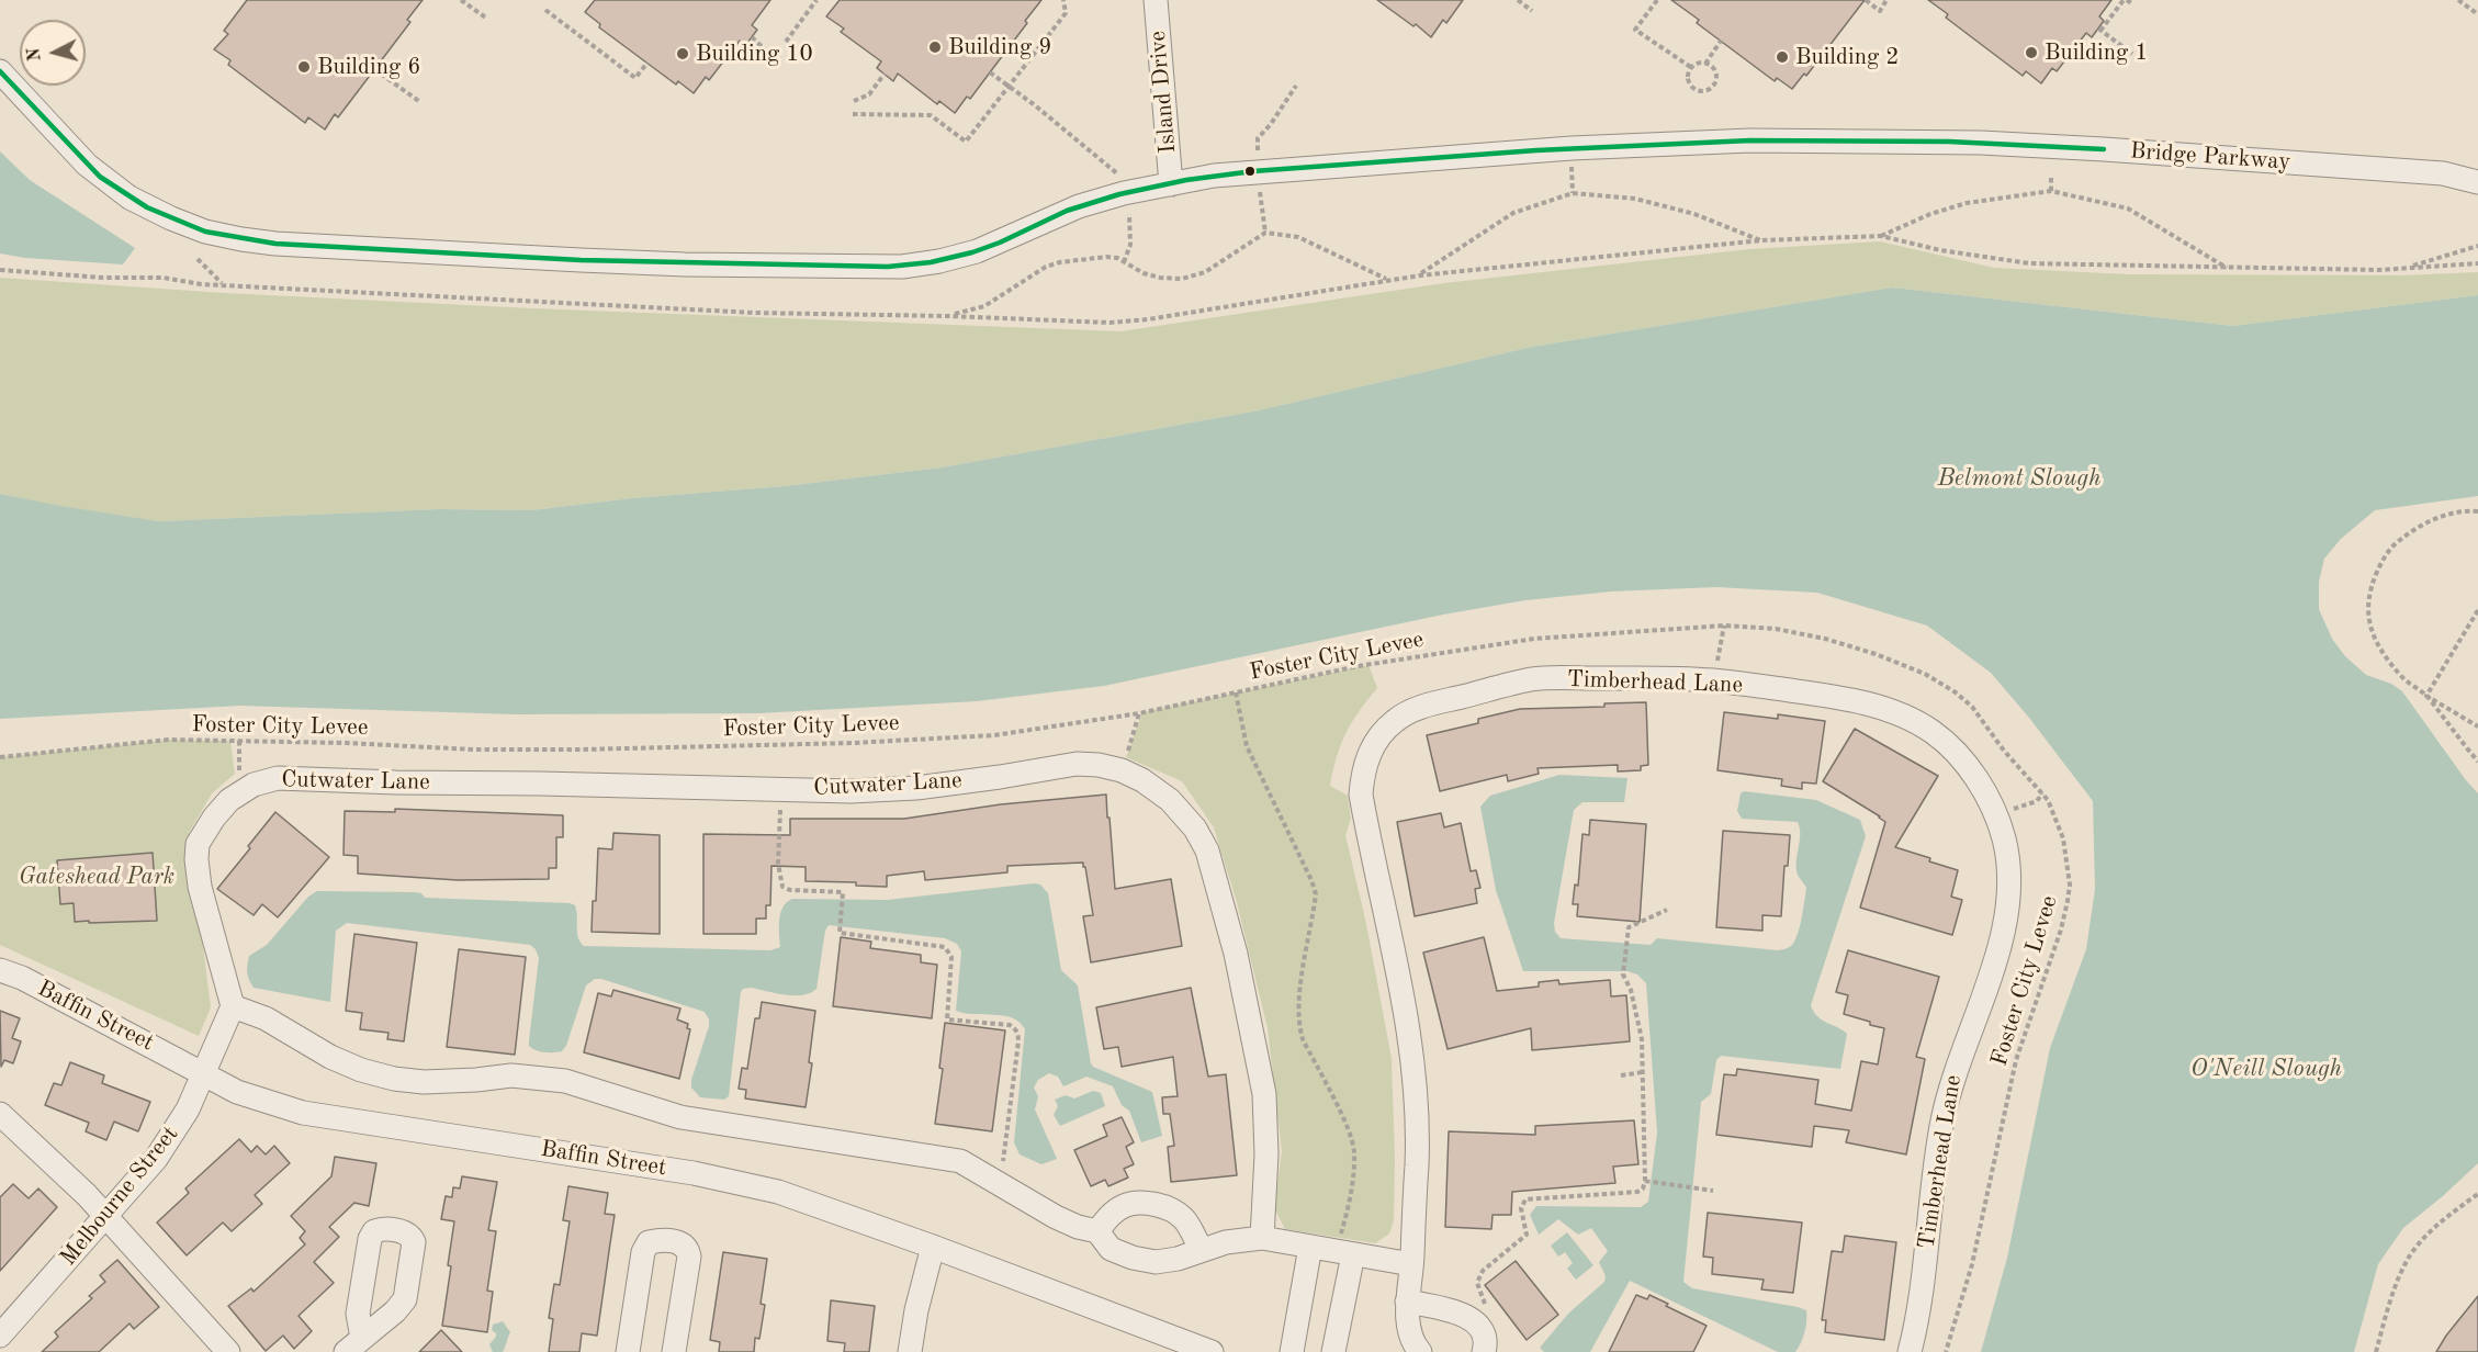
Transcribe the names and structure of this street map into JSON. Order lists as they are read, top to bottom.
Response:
{
  "streets": {
    "street": [
      "Island Drive",
      "Bridge Parkway",
      "Timberhead Lane",
      "Cutwater Lane",
      "Baffin Street",
      "Melbourne Street"
    ],
    "path": ["Foster City Levee"]
  },
  "crossings": [
    ["Island Drive", "Bridge Parkway"],
    ["Cutwater Lane", "Melbourne Street"],
    ["Baffin Street", "Melbourne Street"]
  ],
  "water": ["Belmont Slough", "O'Neill Slough"],
  "parks": ["Gateshead Park"],
  "places": [
    "Building 9",
    "Building 1",
    "Building 10",
    "Building 2",
    "Building 6"
  ],
  "north": "left"
}
